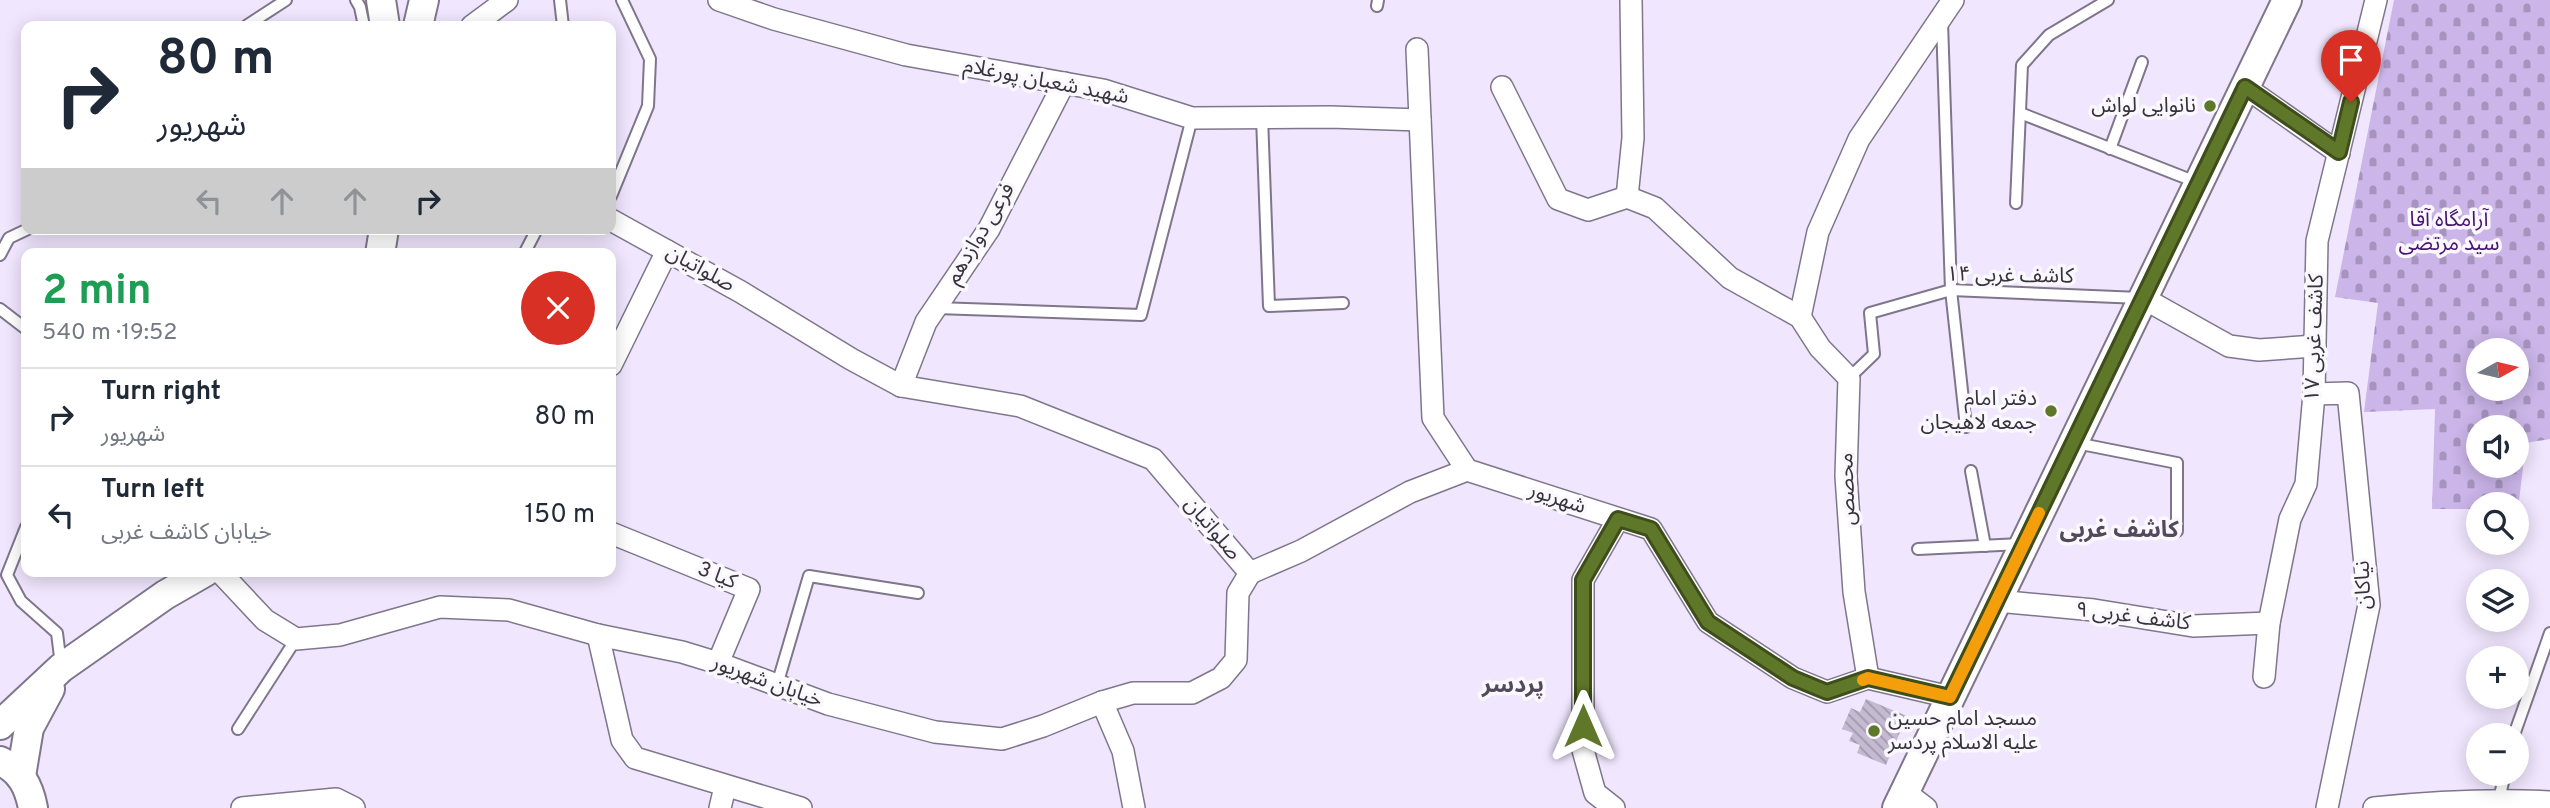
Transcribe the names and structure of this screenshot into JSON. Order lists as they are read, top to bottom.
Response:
{
  "streets": {
    "street": [
      "شهید شعبان پورغلام",
      "فرعی دوازدهم",
      "صلواتیان",
      "کاشف غربی ۱۷",
      "محصص",
      "شهریور",
      "کیا 3",
      "نیاکان",
      "کاشف غربی ۹",
      "خیابان شهریور"
    ],
    "lane": ["کاشف غربی ۱۴"]
  },
  "crossings": [
    ["شهید شعبان پورغلام", "فرعی دوازدهم"],
    ["فرعی دوازدهم", "صلواتیان"],
    ["صلواتیان", "شهریور"],
    ["صلواتیان", "خیابان شهریور"],
    ["کاشف غربی ۱۴", "محصص"],
    ["کاشف غربی ۱۷", "نیاکان"],
    ["کاشف غربی ۱۷", "کاشف غربی ۹"],
    ["محصص", "شهریور"],
    ["کیا 3", "خیابان شهریور"]
  ],
  "districts": ["کاشف غربی", "پردسر"],
  "parks": ["آرامگاه آقا سید مرتضی"],
  "places": ["نانوایی لواش", "دفتر امام جمعه لاهیجان", "مسجد امام حسین علیه الاسلام پردسر"],
  "north": "right",
  "page": {
    "turn": ["80 m", "شهریور"],
    "heading": ["2 min", "540 m · 19:52"],
    "map_buttons": ["+", "−"],
    "list": [
      {
        "name": "Turn right",
        "note": "شهریور",
        "value": "80 m"
      },
      {
        "name": "Turn left",
        "note": "خیابان کاشف غربی",
        "value": "150 m"
      }
    ]
  }
}
